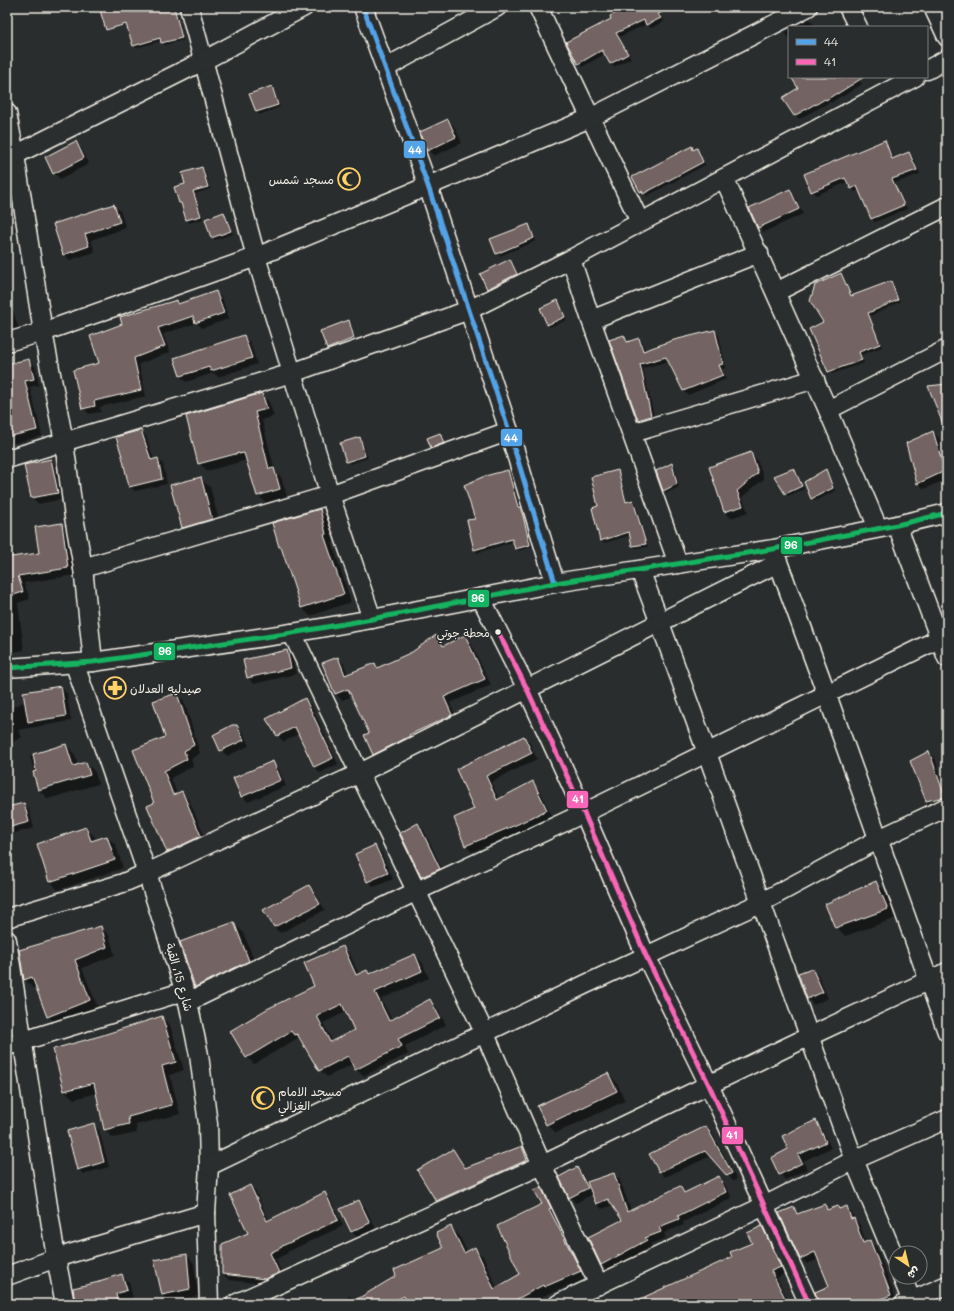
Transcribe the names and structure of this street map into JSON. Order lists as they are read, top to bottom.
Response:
{
  "streets": {
    "street": ["شارع 15، القبة"]
  },
  "places": {
    "mosque": ["مسجد شمس", "مسجد الامام الغزالي"],
    "other": ["محطة جوتي"],
    "pharmacy": ["صيدليه العدلان"]
  },
  "lines": ["transit line 44", "transit line 96", "transit line 41"],
  "legend": ["44", "41"],
  "north": "bottom right"
}
